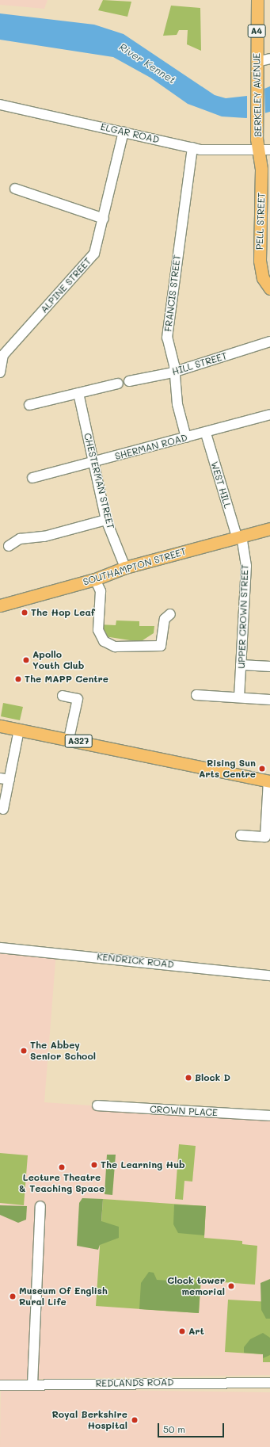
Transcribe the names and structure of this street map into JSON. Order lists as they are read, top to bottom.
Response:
{
  "streets": {
    "main road": [
      "A4",
      "BERKELEY AVENUE",
      "PELL STREET",
      "SOUTHAMPTON STREET",
      "A327"
    ],
    "street": [
      "ELGAR ROAD",
      "ALPINE STREET",
      "FRANCIS STREET",
      "HILL STREET",
      "SHERMAN ROAD",
      "CHESTERMAN STREET",
      "WEST HILL",
      "UPPER CROWN STREET",
      "KENDRICK ROAD",
      "CROWN PLACE",
      "REDLANDS ROAD"
    ]
  },
  "crossings": [
    ["BERKELEY AVENUE", "ELGAR ROAD"],
    ["BERKELEY AVENUE", "PELL STREET"],
    ["ELGAR ROAD", "PELL STREET"],
    ["ELGAR ROAD", "ALPINE STREET"],
    ["ELGAR ROAD", "FRANCIS STREET"],
    ["FRANCIS STREET", "HILL STREET"],
    ["FRANCIS STREET", "SHERMAN ROAD"],
    ["SHERMAN ROAD", "CHESTERMAN STREET"],
    ["SHERMAN ROAD", "WEST HILL"],
    ["CHESTERMAN STREET", "SOUTHAMPTON STREET"],
    ["WEST HILL", "SOUTHAMPTON STREET"],
    ["WEST HILL", "UPPER CROWN STREET"],
    ["SOUTHAMPTON STREET", "UPPER CROWN STREET"]
  ],
  "water": ["River Kennet"],
  "places": [
    "The Hop Leaf",
    "Apollo Youth Club",
    "The MAPP Centre",
    "Rising Sun Arts Centre",
    "The Abbey Senior School",
    "Block D",
    "The Learning Hub",
    "Lecture Theatre & Teaching Space",
    "Clock tower memorial",
    "Museum Of English Rural Life",
    "Art",
    "Royal Berkshire Hospital"
  ],
  "scale_bar": "50 m"
}
